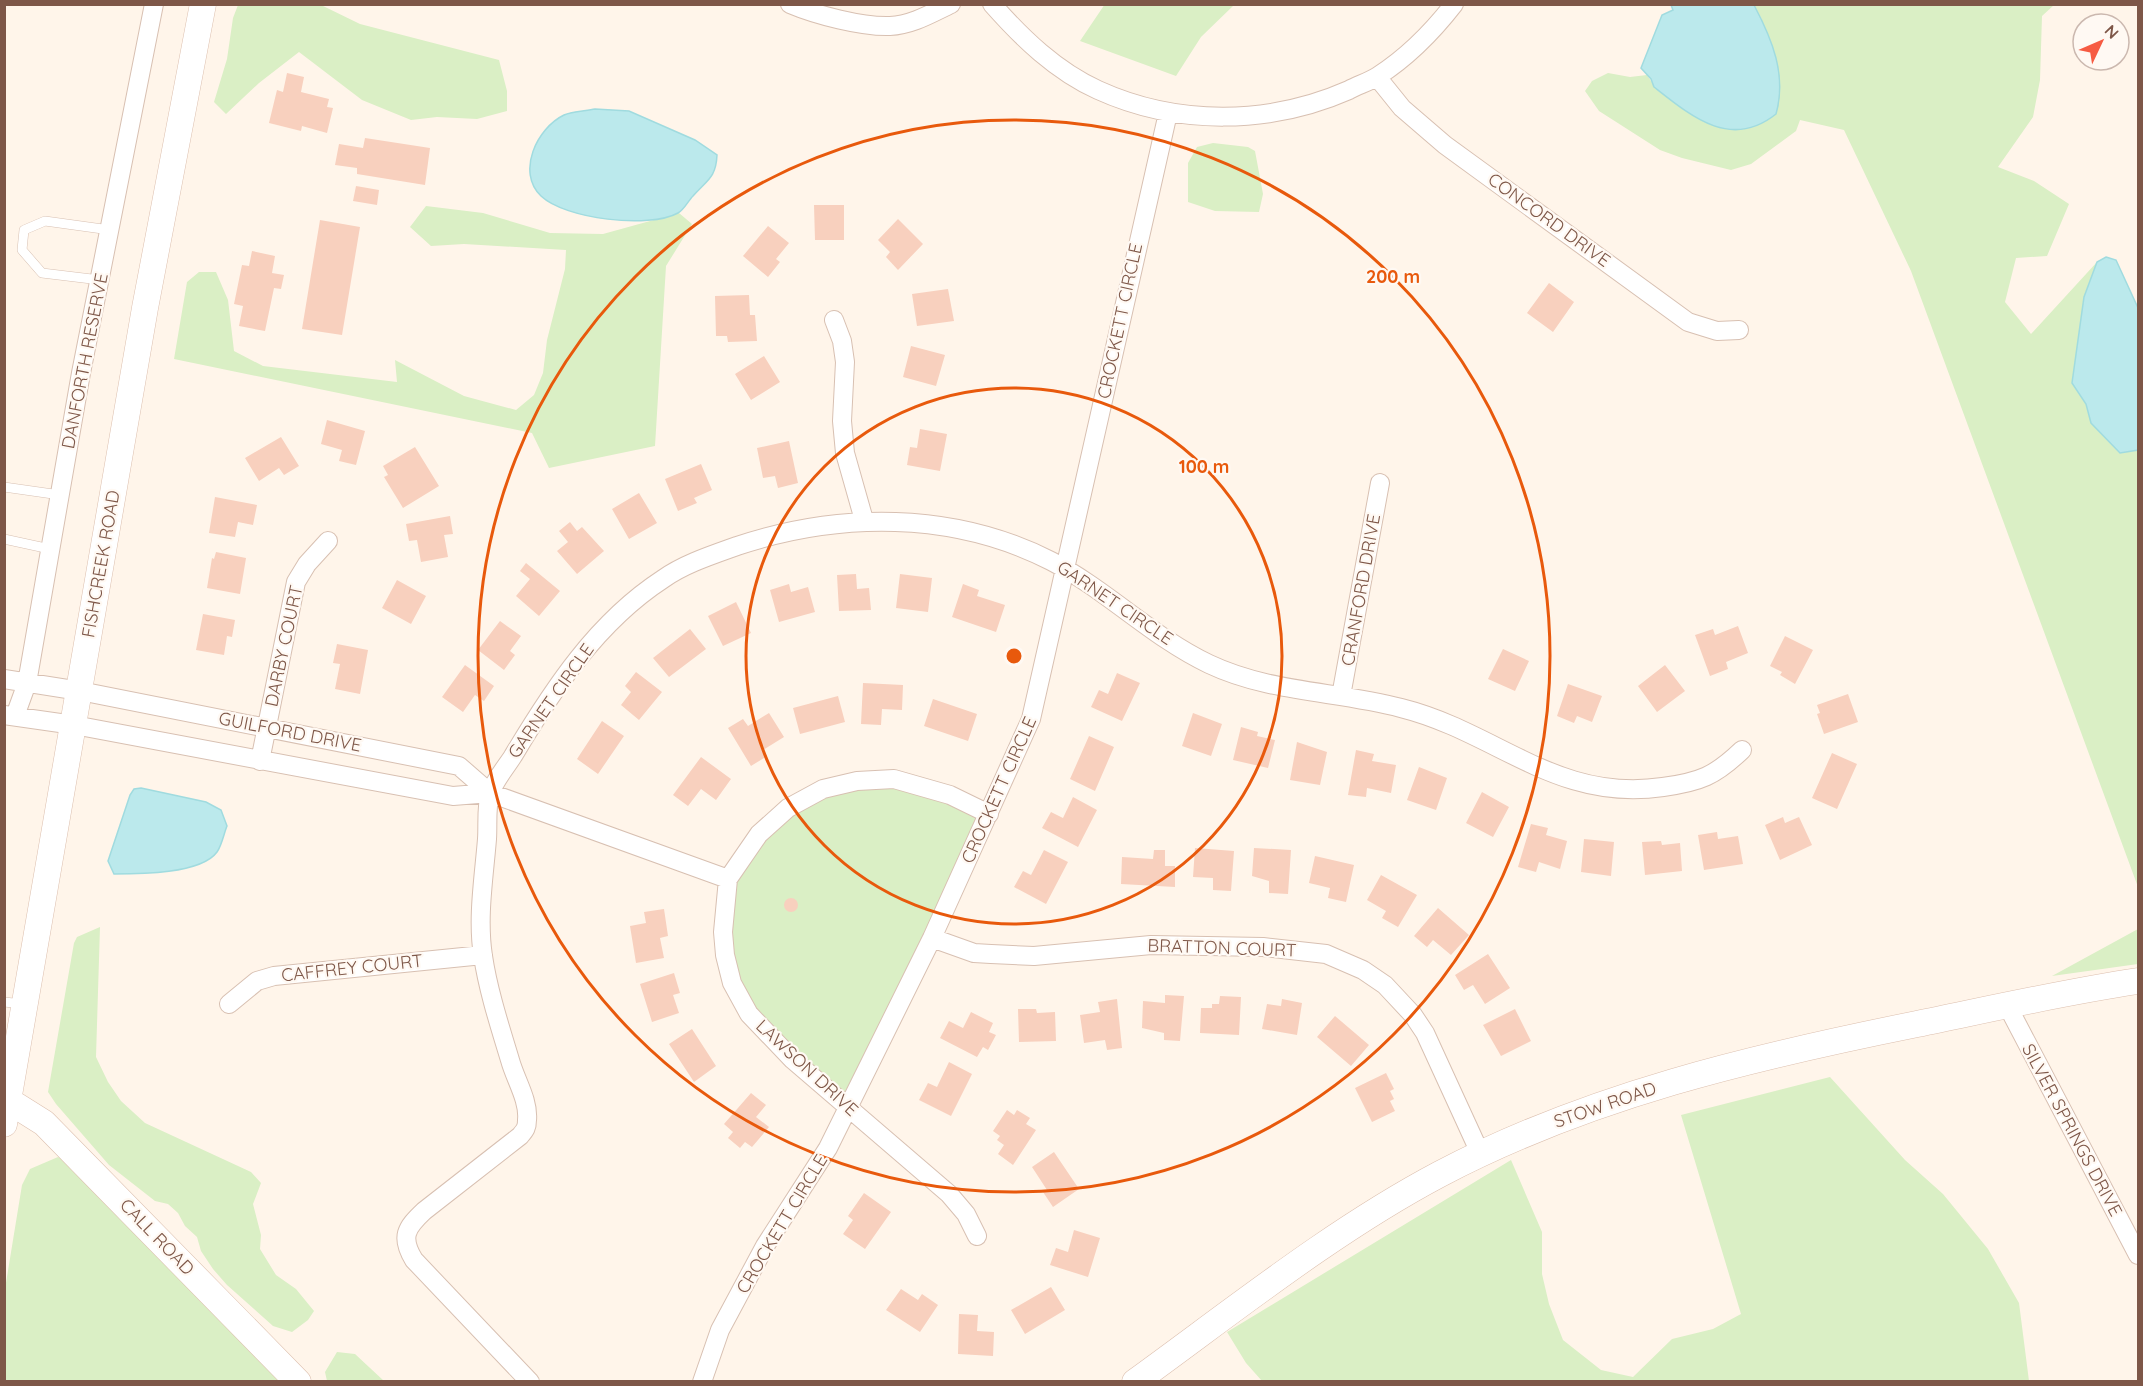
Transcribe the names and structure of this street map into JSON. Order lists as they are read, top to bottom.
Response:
{
  "streets": {
    "street": [
      "CONCORD DRIVE",
      "CROCKETT CIRCLE",
      "DANFORTH RESERVE",
      "FISHCREEK ROAD",
      "CRANFORD DRIVE",
      "GARNET CIRCLE",
      "DARBY COURT",
      "GUILFORD DRIVE",
      "BRATTON COURT",
      "CAFFREY COURT",
      "LAWSON DRIVE",
      "STOW ROAD",
      "SILVER SPRINGS DRIVE",
      "CALL ROAD"
    ]
  },
  "crossings": [
    ["CROCKETT CIRCLE", "GARNET CIRCLE"],
    ["CROCKETT CIRCLE", "BRATTON COURT"],
    ["CROCKETT CIRCLE", "LAWSON DRIVE"],
    ["DANFORTH RESERVE", "GUILFORD DRIVE"],
    ["FISHCREEK ROAD", "GUILFORD DRIVE"],
    ["FISHCREEK ROAD", "CALL ROAD"],
    ["CRANFORD DRIVE", "GARNET CIRCLE"],
    ["GARNET CIRCLE", "GUILFORD DRIVE"],
    ["GARNET CIRCLE", "CAFFREY COURT"],
    ["DARBY COURT", "GUILFORD DRIVE"],
    ["GUILFORD DRIVE", "LAWSON DRIVE"],
    ["BRATTON COURT", "STOW ROAD"],
    ["STOW ROAD", "SILVER SPRINGS DRIVE"]
  ],
  "north": "top right",
  "rings": ["200 m", "100 m"]
}
